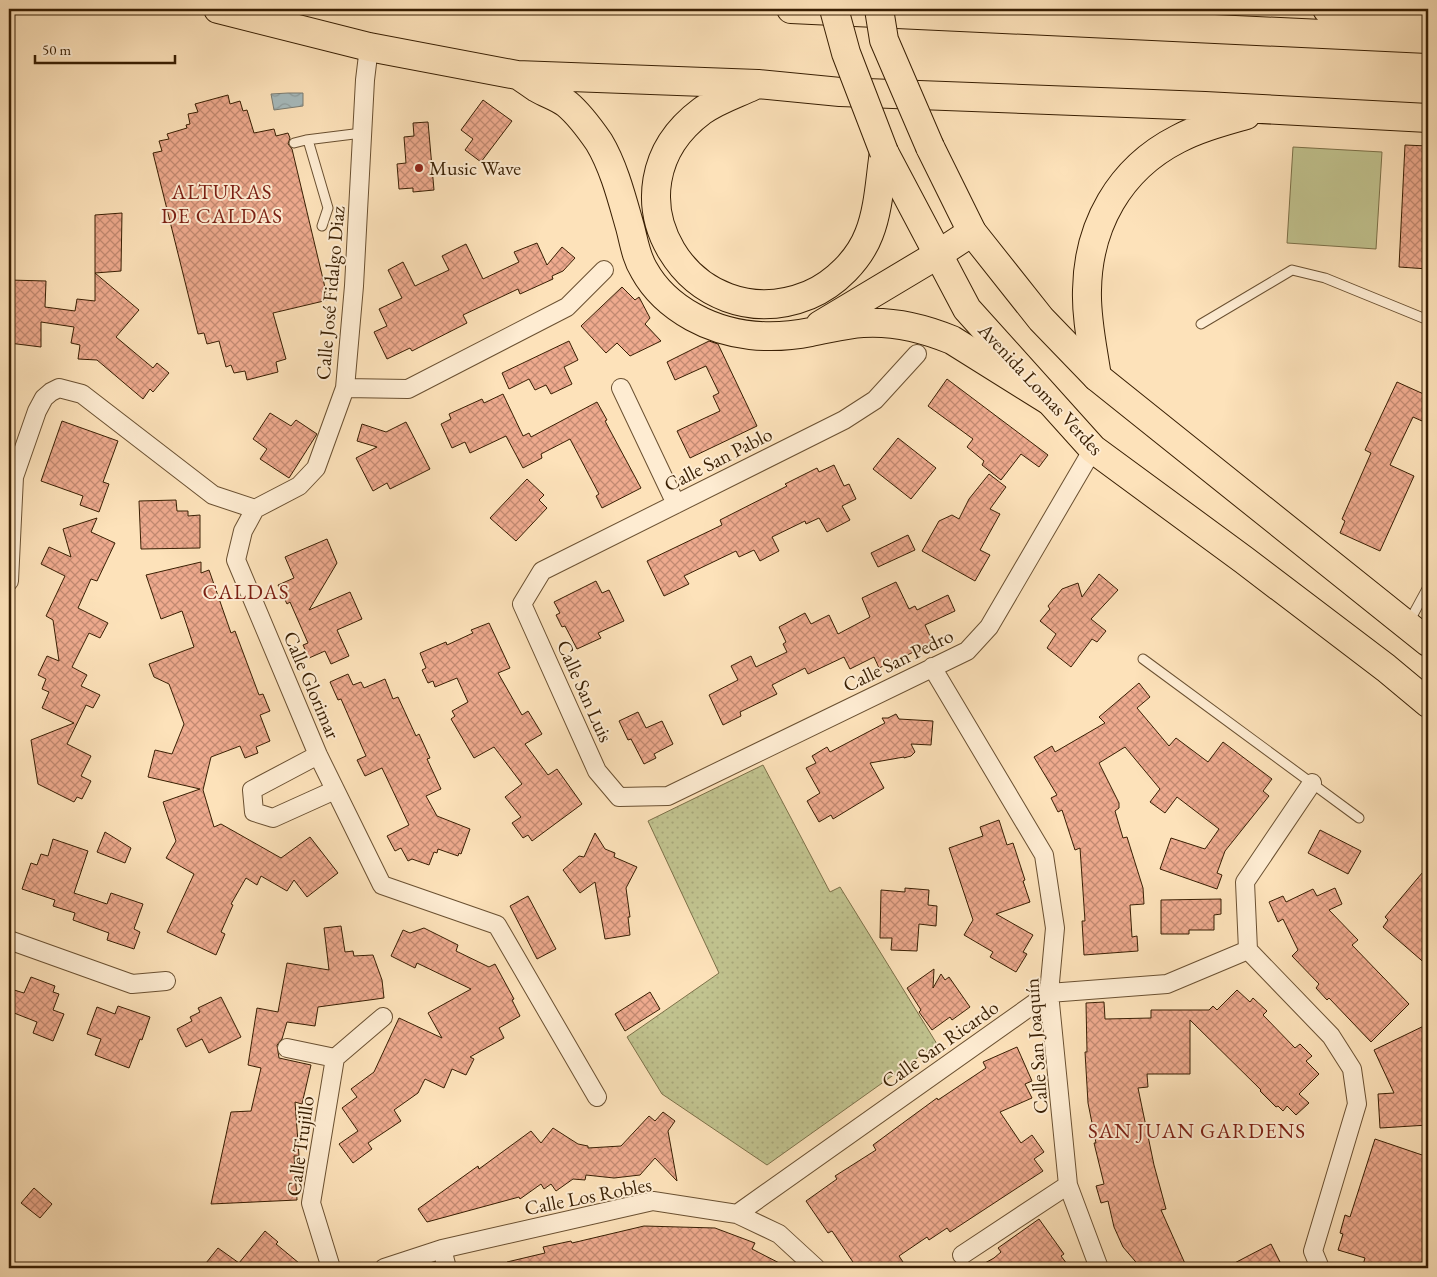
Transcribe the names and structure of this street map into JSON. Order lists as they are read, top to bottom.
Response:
{
  "streets": {
    "main road": ["Avenida Lomas Verdes"],
    "street": [
      "Calle José Fidalgo Diaz",
      "Calle San Pablo",
      "Calle San Pedro",
      "Calle Glorimar",
      "Calle San Luis",
      "Calle San Ricardo",
      "Calle San Joaquín",
      "Calle Trujillo",
      "Calle Los Robles"
    ]
  },
  "crossings": [
    ["Calle José Fidalgo Diaz", "Calle Glorimar"],
    ["Avenida Lomas Verdes", "Calle San Pedro"],
    ["Calle San Pablo", "Calle San Luis"],
    ["Calle San Pedro", "Calle San Luis"],
    ["Calle San Pedro", "Calle San Joaquín"],
    ["Calle San Ricardo", "Calle San Joaquín"],
    ["Calle San Ricardo", "Calle Los Robles"]
  ],
  "districts": ["ALTURAS DE CALDAS", "CALDAS", "SAN JUAN GARDENS"],
  "places": ["Music Wave"],
  "scale_bar": "50 m"
}
